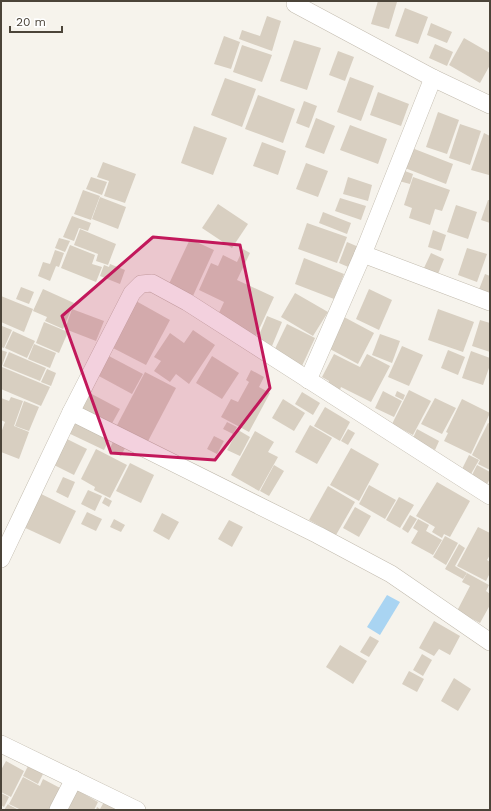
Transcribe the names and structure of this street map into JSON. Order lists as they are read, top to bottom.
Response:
{
  "scale_bar": "20 m"
}
